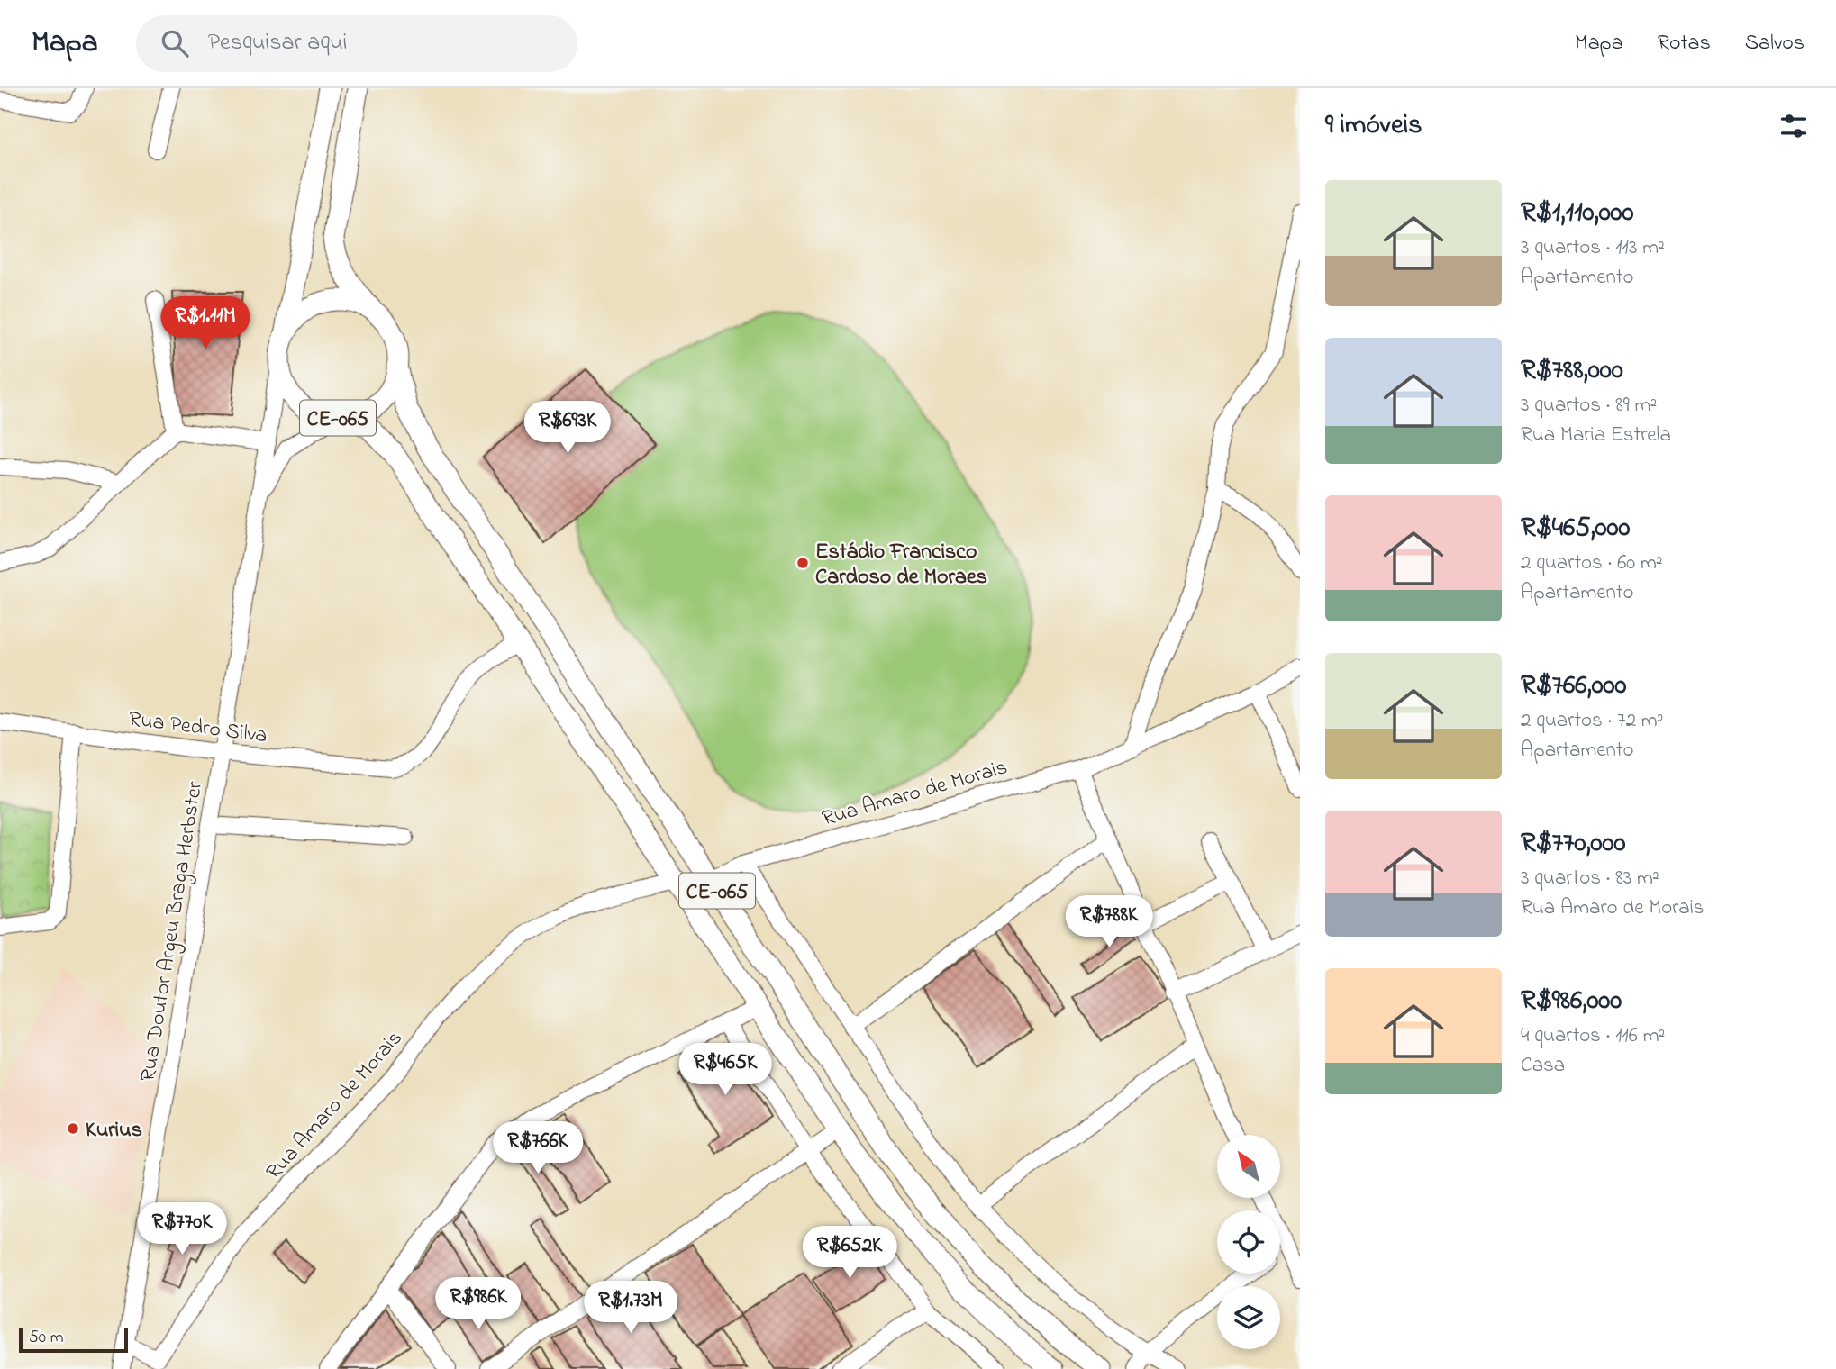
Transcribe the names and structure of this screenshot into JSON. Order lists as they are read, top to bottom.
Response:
{
  "streets": {
    "main road": ["CE-065"],
    "street": ["Rua Pedro Silva", "Rua Amaro de Morais", "Rua Doutor Argeu Braga Herbster"]
  },
  "crossings": [
    ["CE-065", "Rua Pedro Silva"],
    ["CE-065", "Rua Amaro de Morais"],
    ["CE-065", "Rua Doutor Argeu Braga Herbster"],
    ["Rua Pedro Silva", "Rua Doutor Argeu Braga Herbster"],
    ["Rua Amaro de Morais", "Rua Doutor Argeu Braga Herbster"]
  ],
  "places": ["Estádio Francisco Cardoso de Moraes", "Kurius"],
  "scale_bar": "50 m",
  "north": "top left",
  "page": {
    "header": "Mapa",
    "search": "Pesquisar aqui",
    "nav": ["Mapa", "Rotas", "Salvos"],
    "heading": "9 imóveis",
    "list": [
      {
        "name": "R$1,110,000",
        "note": "3 quartos · 113 m² · Apartamento"
      },
      {
        "name": "R$788,000",
        "note": "3 quartos · 89 m² · Rua Maria Estrela"
      },
      {
        "name": "R$465,000",
        "note": "2 quartos · 60 m² · Apartamento"
      },
      {
        "name": "R$766,000",
        "note": "2 quartos · 72 m² · Apartamento"
      },
      {
        "name": "R$770,000",
        "note": "3 quartos · 83 m² · Rua Amaro de Morais"
      },
      {
        "name": "R$986,000",
        "note": "4 quartos · 116 m² · Casa"
      }
    ],
    "price": [
      "R$1.11M",
      "R$693K",
      "R$788K",
      "R$465K",
      "R$766K",
      "R$770K",
      "R$652K",
      "R$986K",
      "R$1.73M"
    ],
    "scale": "50 m"
  }
}
